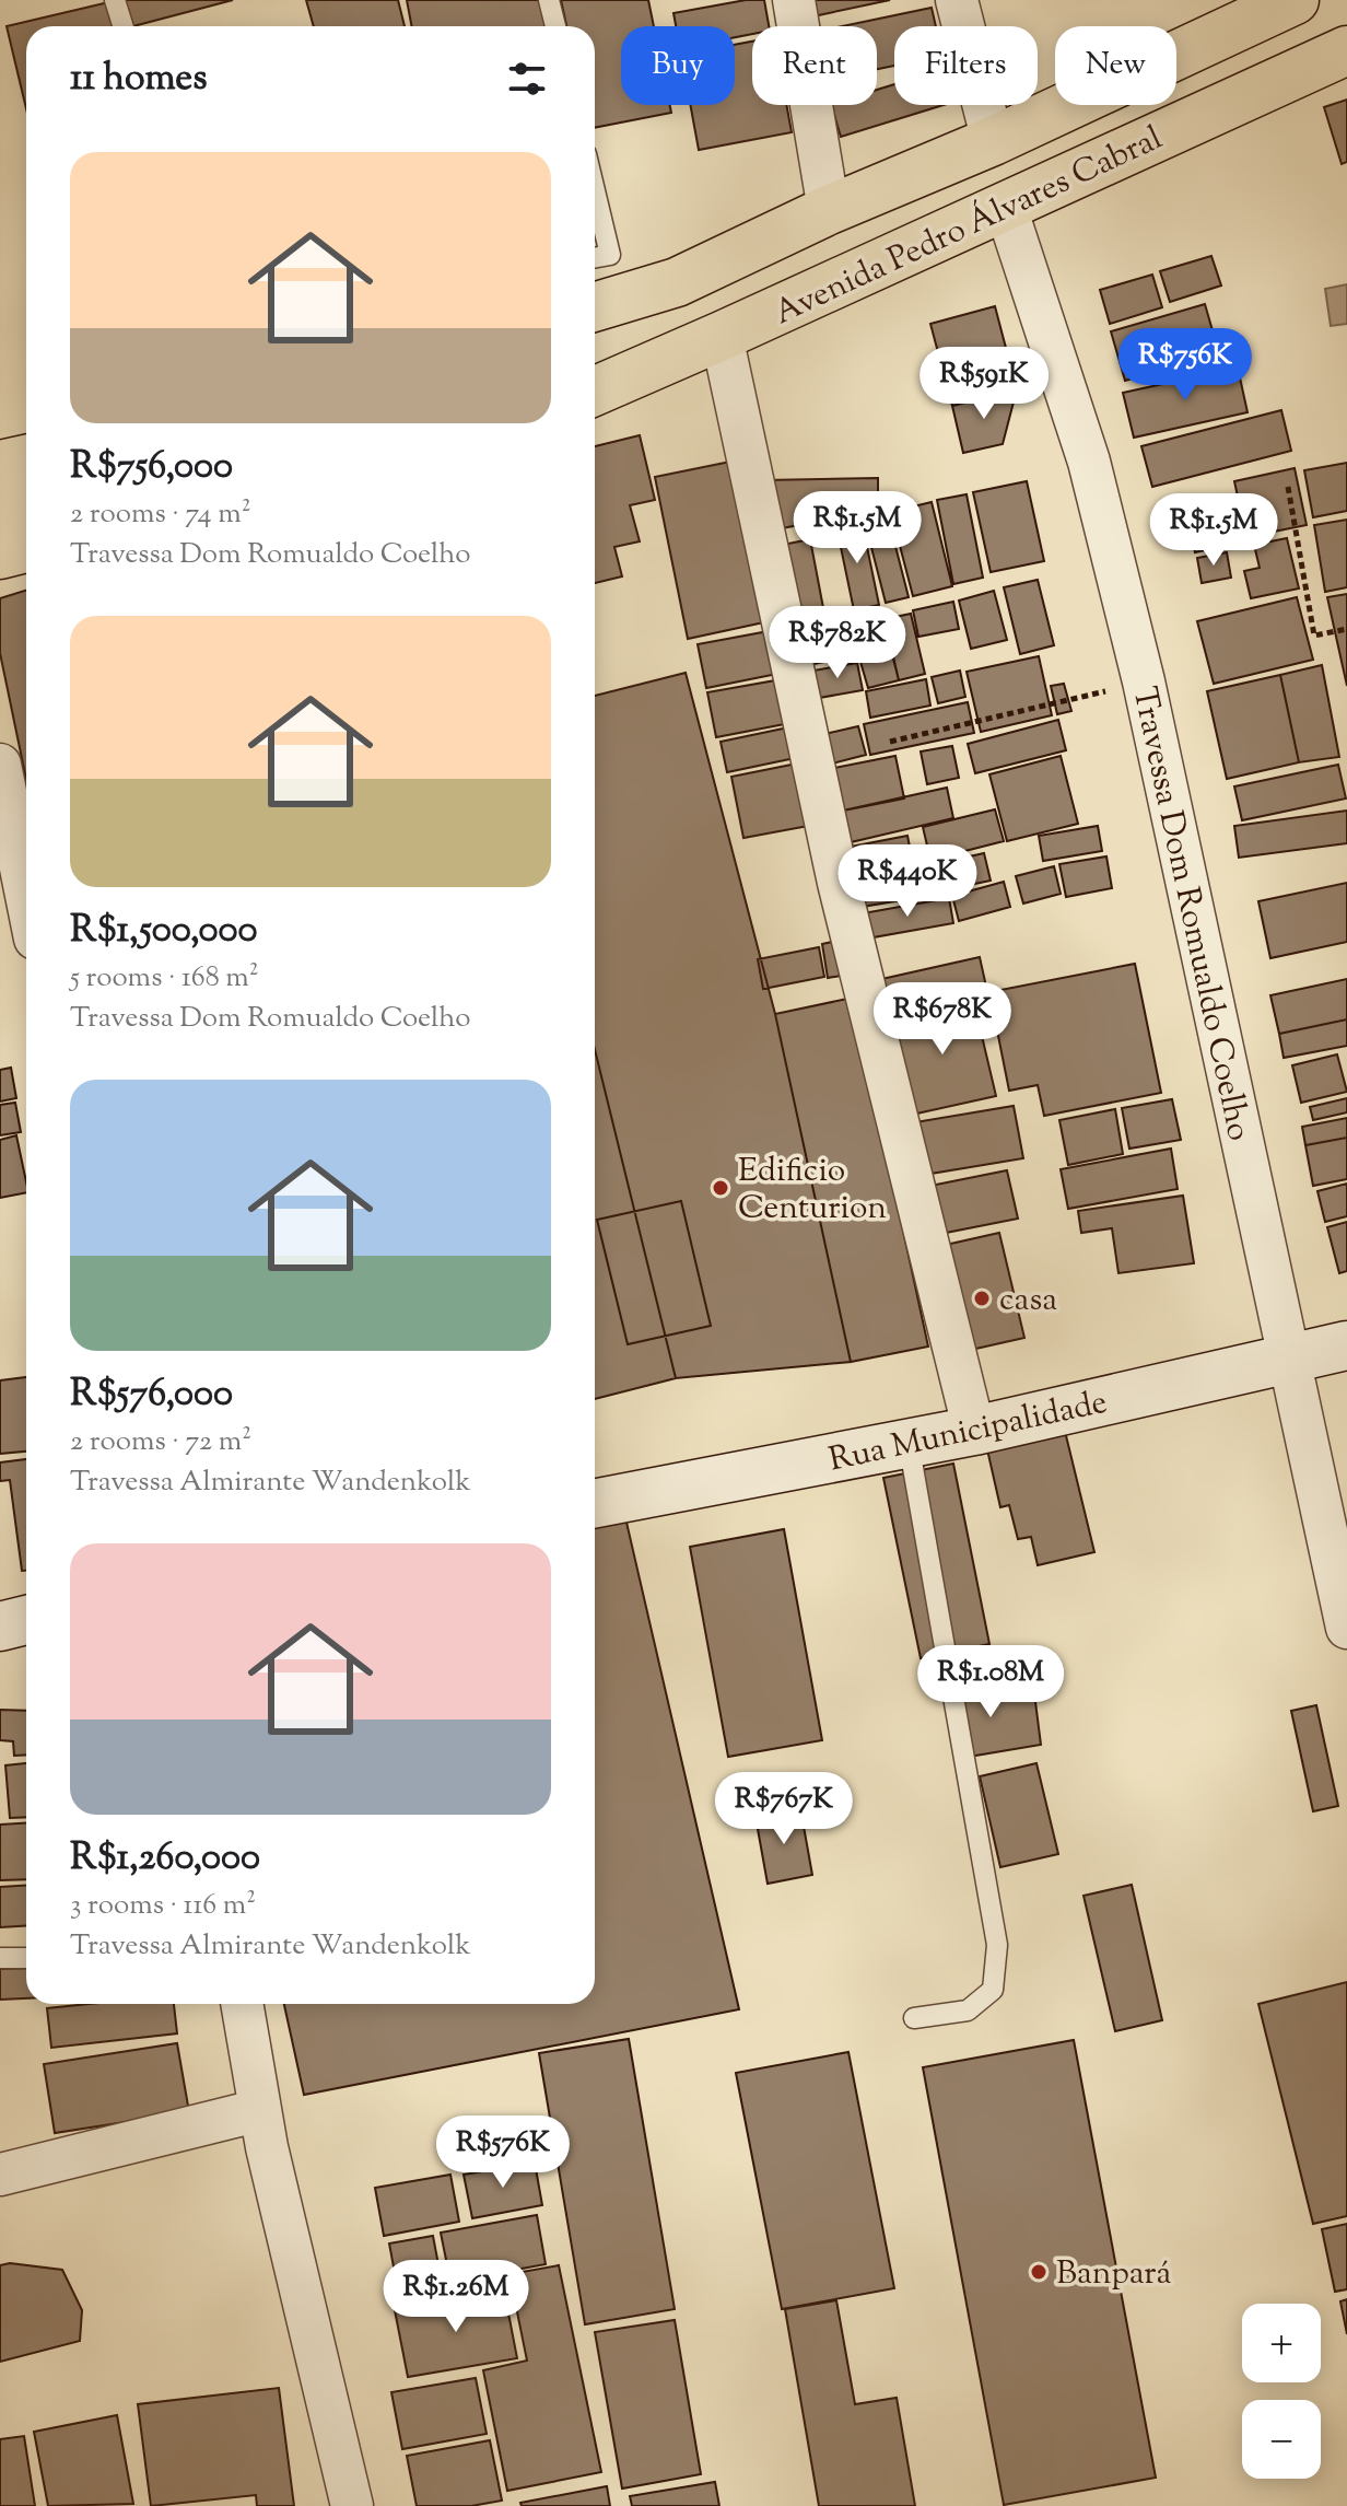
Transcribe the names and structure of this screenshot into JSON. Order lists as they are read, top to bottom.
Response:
{
  "streets": {
    "main road": ["Avenida Pedro Álvares Cabral"],
    "street": ["Travessa Dom Romualdo Coelho", "Rua Municipalidade"]
  },
  "crossings": [
    ["Avenida Pedro Álvares Cabral", "Travessa Dom Romualdo Coelho"],
    ["Travessa Dom Romualdo Coelho", "Rua Municipalidade"]
  ],
  "places": ["Edificio Centurion", "casa", "Banpará"],
  "page": {
    "chip": [
      "Buy",
      "Rent",
      "Filters",
      "New"
    ],
    "heading": "11 homes",
    "list": [
      {
        "name": "R$756,000",
        "note": "2 rooms · 74 m² · Travessa Dom Romualdo Coelho"
      },
      {
        "name": "R$1,500,000",
        "note": "5 rooms · 168 m² · Travessa Dom Romualdo Coelho"
      },
      {
        "name": "R$576,000",
        "note": "2 rooms · 72 m² · Travessa Almirante Wandenkolk"
      },
      {
        "name": "R$1,260,000",
        "note": "3 rooms · 116 m² · Travessa Almirante Wandenkolk"
      }
    ],
    "price": [
      "R$756K",
      "R$591K",
      "R$1.5M",
      "R$1.5M",
      "R$782K",
      "R$440K",
      "R$678K",
      "R$1.08M",
      "R$767K",
      "R$576K",
      "R$1.26M"
    ],
    "map_buttons": ["+", "−"]
  }
}
